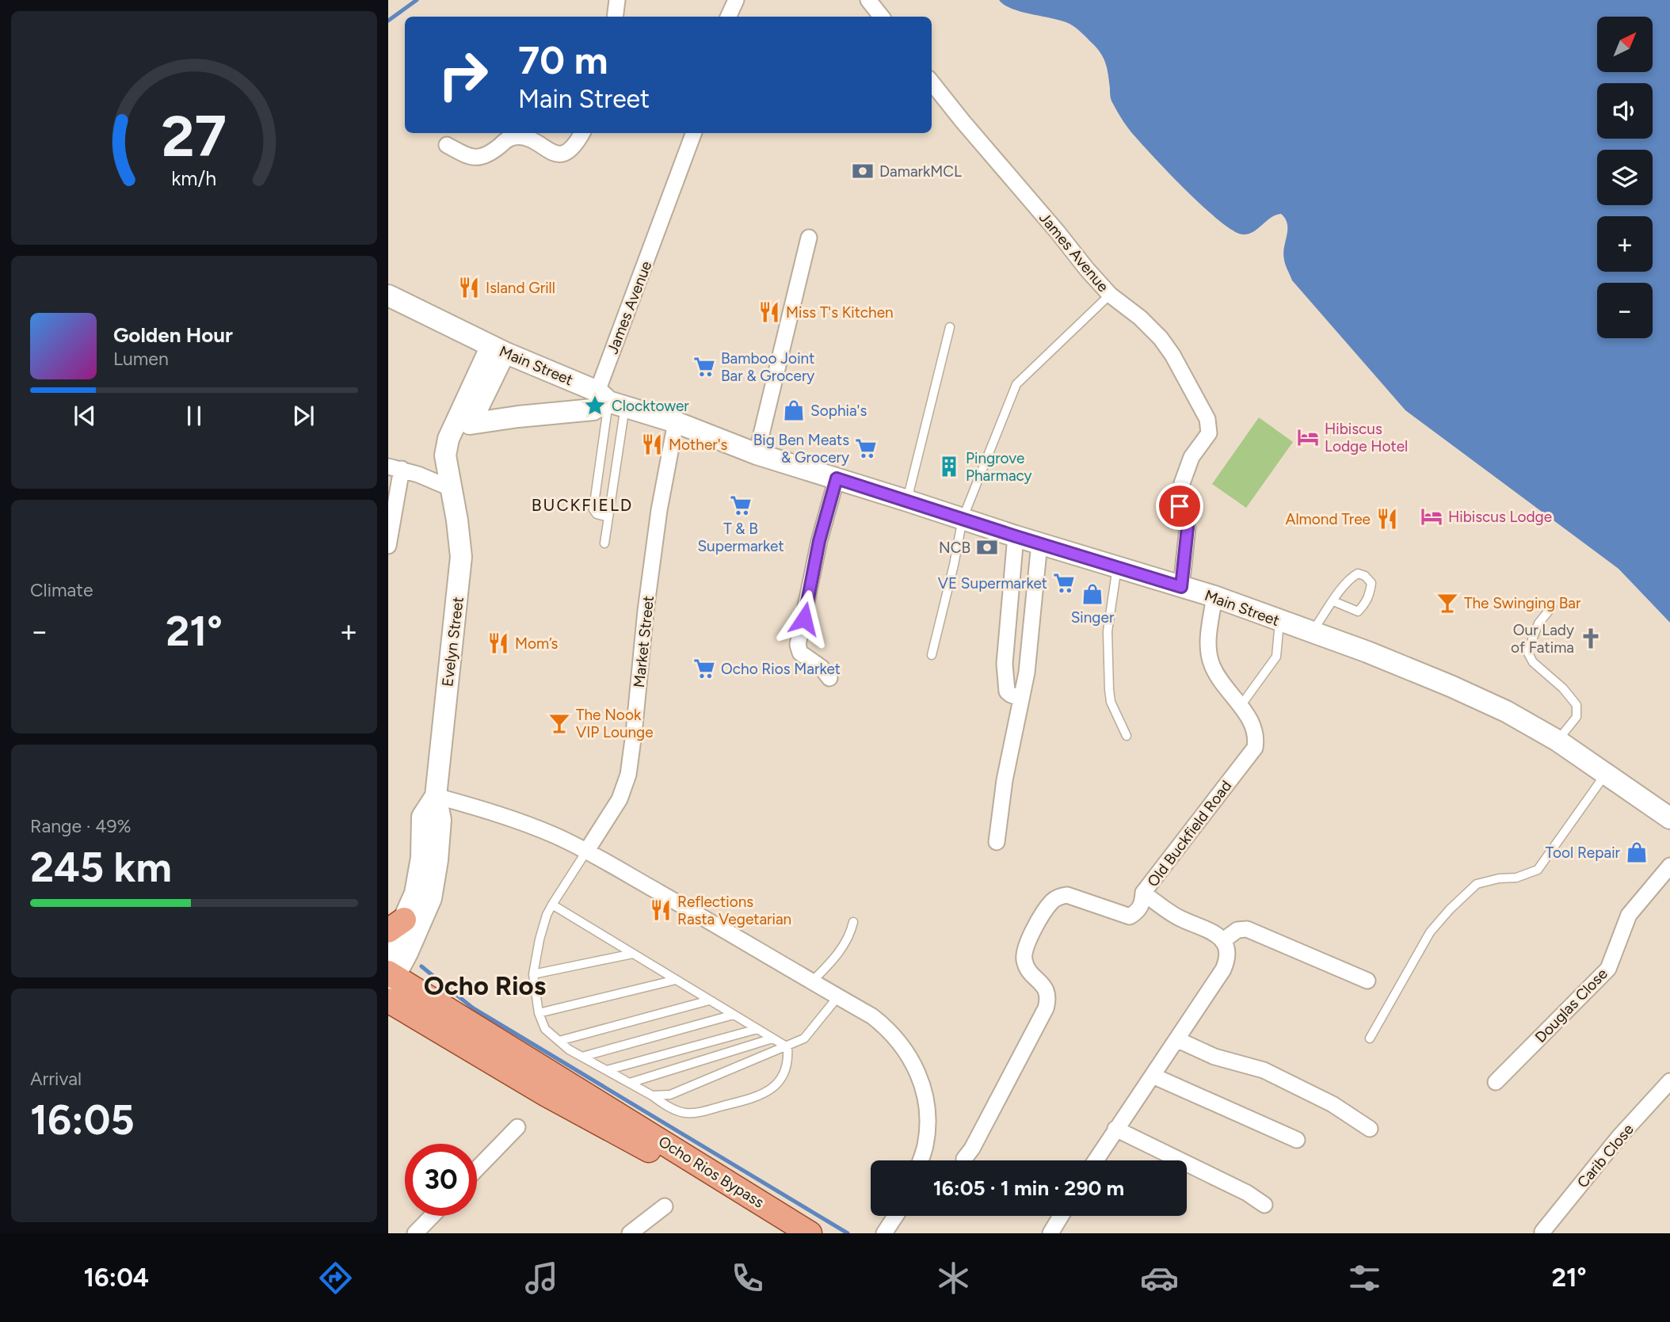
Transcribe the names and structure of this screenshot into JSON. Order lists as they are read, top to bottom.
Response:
{
  "streets": {
    "main road": ["Ocho Rios Bypass"],
    "street": [
      "James Avenue",
      "Main Street",
      "Evelyn Street",
      "Market Street",
      "Old Buckfield Road",
      "Douglas Close",
      "Carib Close"
    ]
  },
  "crossings": [
    ["James Avenue", "Main Street"],
    ["Main Street", "Evelyn Street"],
    ["Main Street", "Market Street"],
    ["Main Street", "Old Buckfield Road"],
    ["Evelyn Street", "Ocho Rios Bypass"]
  ],
  "districts": ["BUCKFIELD", "Ocho Rios"],
  "places": {
    "bank": ["DamarkMCL", "NCB"],
    "restaurant": [
      "Island Grill",
      "Miss T's Kitchen",
      "Mother's",
      "Almond Tree",
      "Mom’s",
      "Reflections Rasta Vegetarian"
    ],
    "supermarket": [
      "Bamboo Joint Bar & Grocery",
      "Big Ben Meats & Grocery",
      "T & B Supermarket",
      "VE Supermarket",
      "Ocho Rios Market"
    ],
    "place": ["Clocktower"],
    "shop": ["Sophia's", "Singer", "Tool Repair"],
    "hotel": ["Hibiscus Lodge Hotel", "Hibiscus Lodge"],
    "building": ["Pingrove Pharmacy"],
    "bar": ["The Swinging Bar", "The Nook VIP Lounge"],
    "church": ["Our Lady of Fatima"]
  },
  "north": "top right",
  "page": {
    "map_buttons": ["+", "−"],
    "turn": ["70 m", "Main Street"],
    "song": ["Golden Hour", "Lumen"],
    "tile": [
      "Climate",
      ["Range · 49%", "245 km"],
      ["Arrival", "16:05"]
    ],
    "heat": ["−", "21°", "+"],
    "limit": "30",
    "trip": "16:05 · 1 min · 290 m",
    "tabs": ["16:04", "21°"],
    "gauge": ["27", "km/h"]
  }
}
